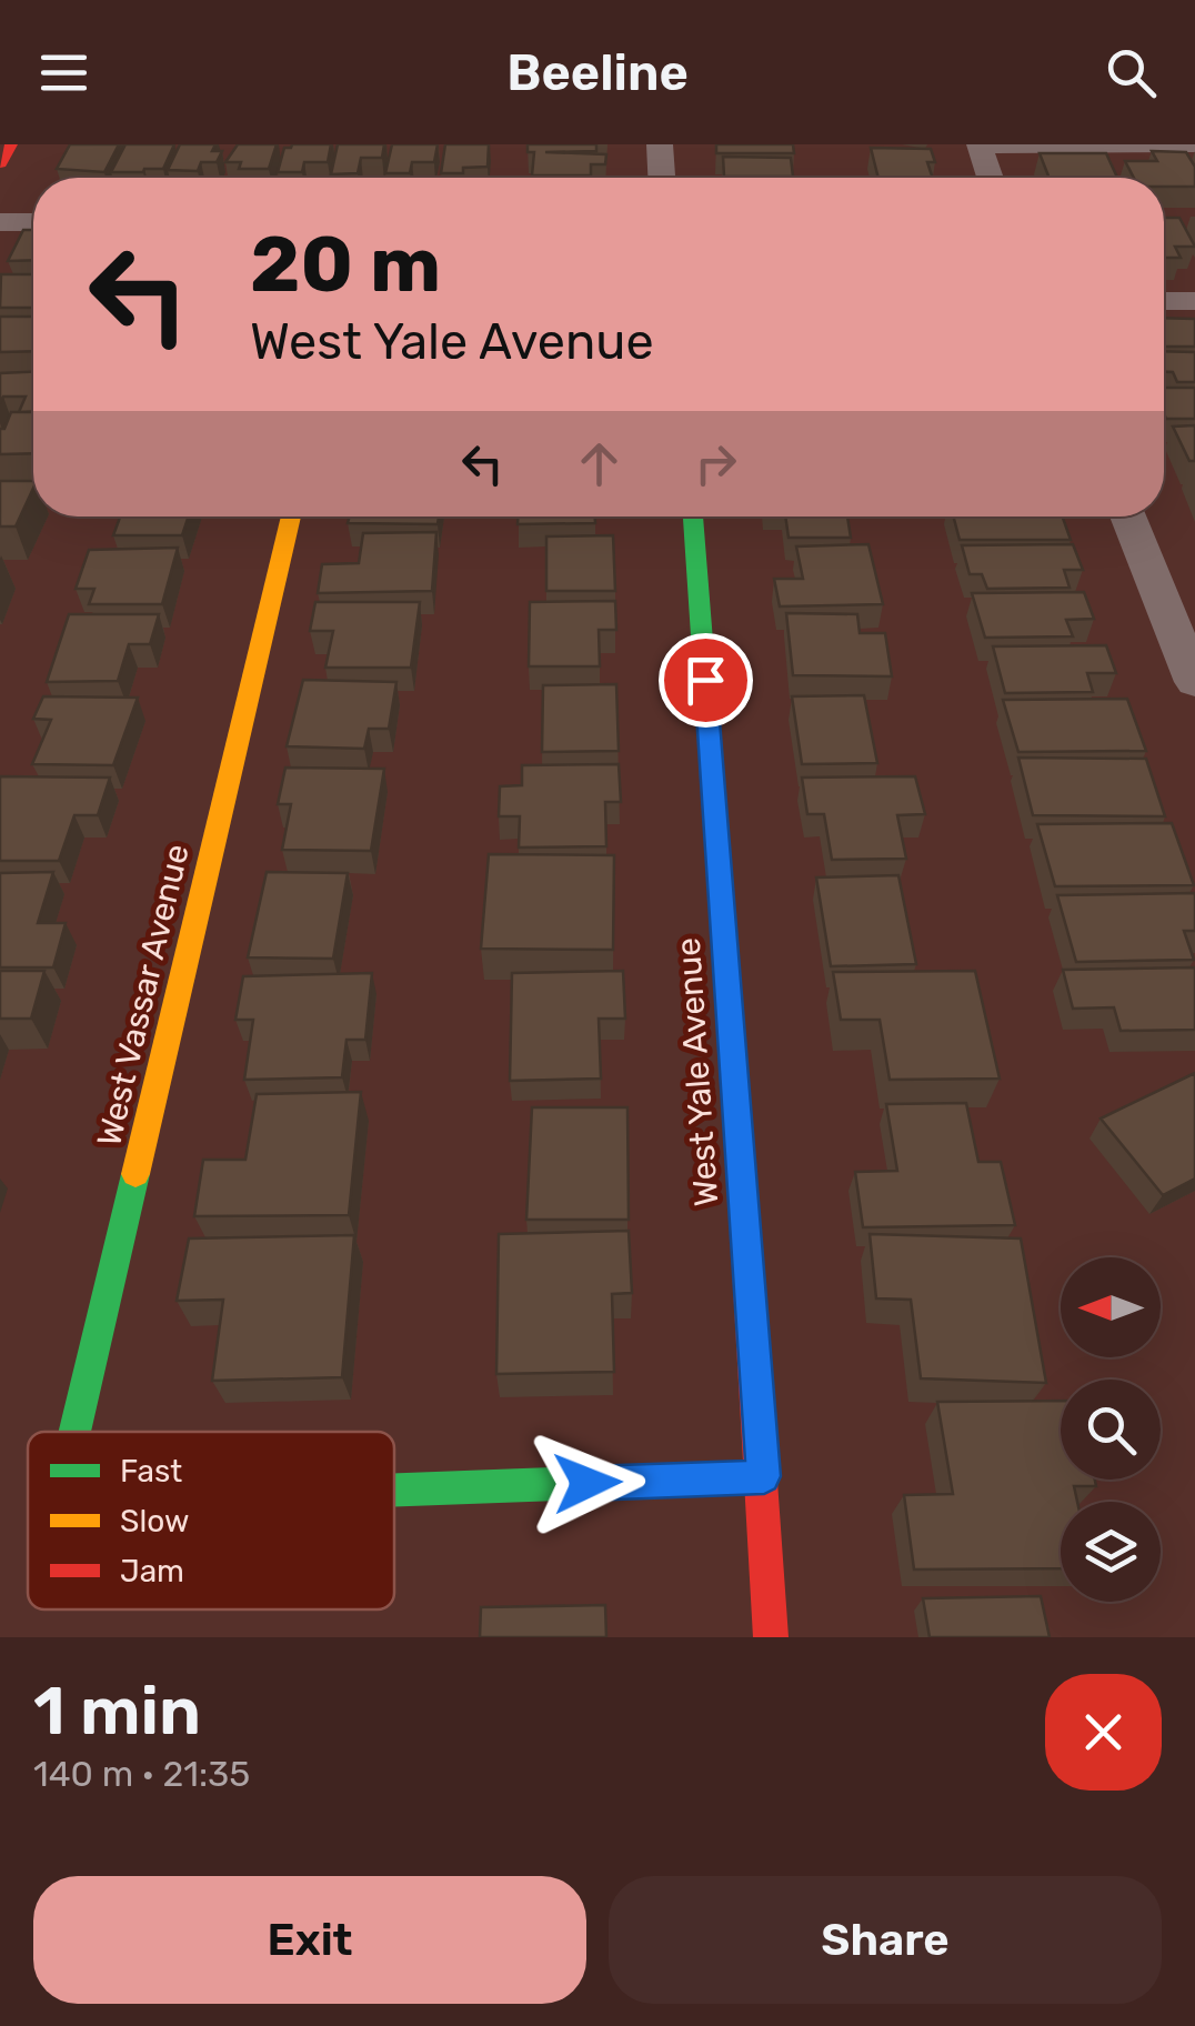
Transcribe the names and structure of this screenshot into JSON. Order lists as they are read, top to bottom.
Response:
{
  "streets": {
    "street": ["West Vassar Avenue", "West Yale Avenue"]
  },
  "crossings": [
    ["West Vassar Avenue", "West Yale Avenue"]
  ],
  "legend": ["Fast", "Slow", "Jam"],
  "north": "left",
  "page": {
    "header": "Beeline",
    "turn": ["20 m", "West Yale Avenue"],
    "heading": ["1 min", "140 m · 21:35"],
    "buttons": ["Exit", "Share"]
  }
}
